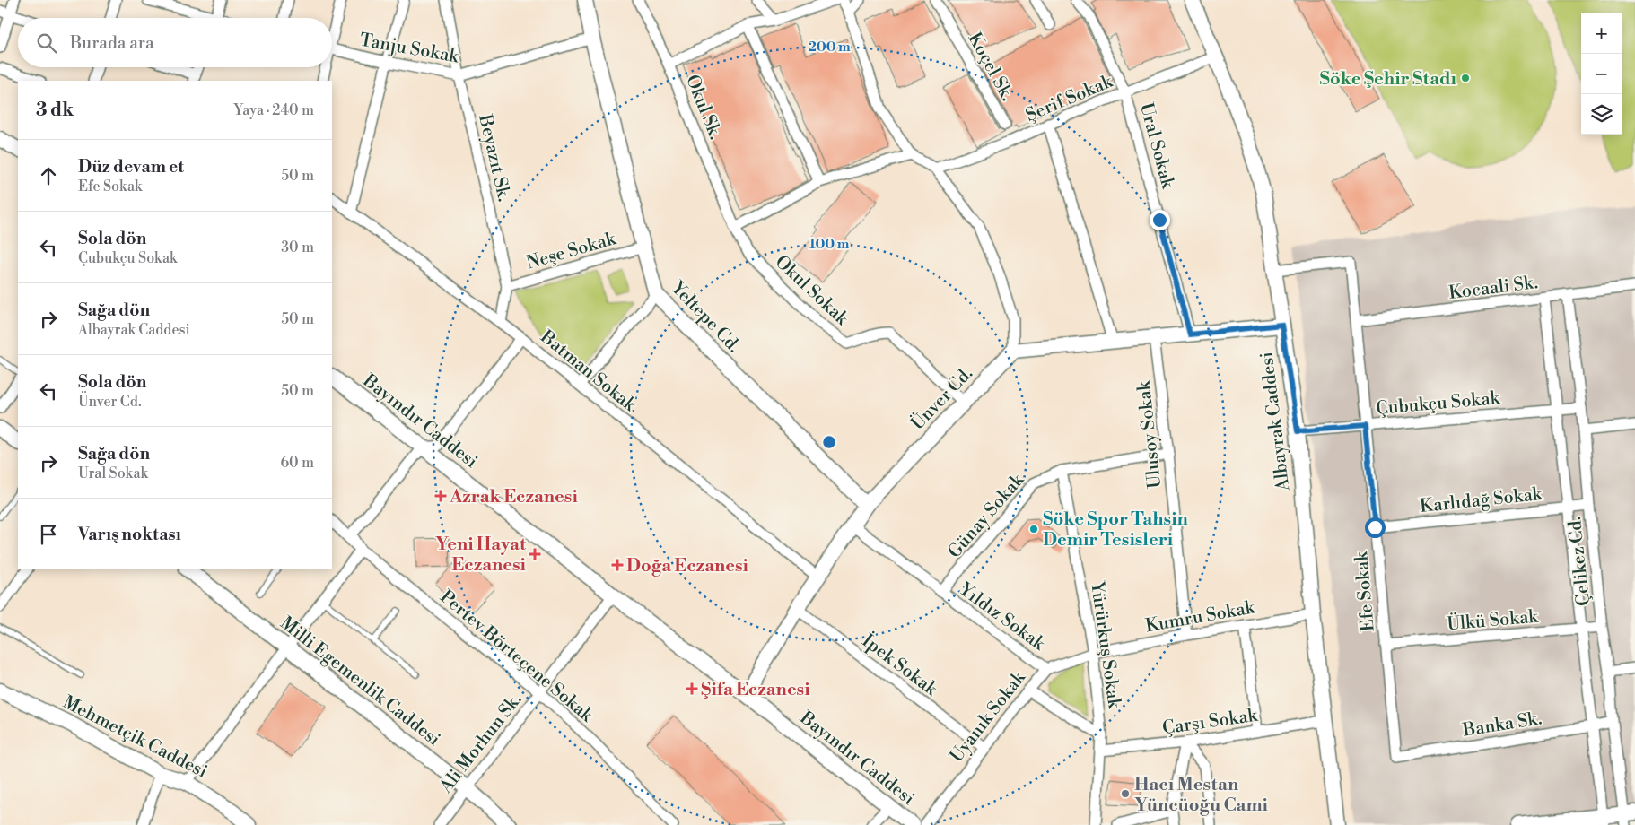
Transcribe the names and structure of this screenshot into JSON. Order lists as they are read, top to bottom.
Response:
{
  "streets": {
    "street": [
      "Tanju Sokak",
      "Koçel Sk.",
      "Şerif Sokak",
      "Okul Sk.",
      "Ural Sokak",
      "Beyazıt Sk.",
      "Neşe Sokak",
      "Kocaali Sk.",
      "Okul Sokak",
      "Yeltepe Cd.",
      "Batman Sokak",
      "Ünver Cd.",
      "Çubukçu Sokak",
      "Bayındır Caddesi",
      "Albayrak Caddesi",
      "Ulusoy Sokak",
      "Karlıdağ Sokak",
      "Günay Sokak",
      "Çelikez Cd.",
      "Efe Sokak",
      "Yıldız Sokak",
      "Kumru Sokak",
      "Ülkü Sokak",
      "Yürürkuş Sokak",
      "Pertev Börteçene Sokak",
      "İpek Sokak",
      "Milli Egemenlik Caddesi",
      "Uyanık Sokak",
      "Çarşı Sokak",
      "Banka Sk.",
      "Mehmetçik Caddesi",
      "Ali Morhun Sk."
    ]
  },
  "crossings": [
    ["Tanju Sokak", "Beyazıt Sk."],
    ["Tanju Sokak", "Yeltepe Cd."],
    ["Şerif Sokak", "Ural Sokak"],
    ["Şerif Sokak", "Albayrak Caddesi"],
    ["Okul Sk.", "Okul Sokak"],
    ["Beyazıt Sk.", "Neşe Sokak"],
    ["Beyazıt Sk.", "Batman Sokak"],
    ["Neşe Sokak", "Yeltepe Cd."],
    ["Kocaali Sk.", "Çelikez Cd."],
    ["Kocaali Sk.", "Efe Sokak"],
    ["Okul Sokak", "Ünver Cd."],
    ["Yeltepe Cd.", "Ünver Cd."],
    ["Batman Sokak", "Ünver Cd."],
    ["Ünver Cd.", "Bayındır Caddesi"],
    ["Ünver Cd.", "Yıldız Sokak"],
    ["Ünver Cd.", "İpek Sokak"],
    ["Çubukçu Sokak", "Albayrak Caddesi"],
    ["Çubukçu Sokak", "Çelikez Cd."],
    ["Çubukçu Sokak", "Efe Sokak"],
    ["Bayındır Caddesi", "Ali Morhun Sk."],
    ["Albayrak Caddesi", "Efe Sokak"],
    ["Albayrak Caddesi", "Kumru Sokak"],
    ["Albayrak Caddesi", "Çarşı Sokak"],
    ["Ulusoy Sokak", "Günay Sokak"],
    ["Ulusoy Sokak", "Kumru Sokak"],
    ["Karlıdağ Sokak", "Çelikez Cd."],
    ["Karlıdağ Sokak", "Efe Sokak"],
    ["Günay Sokak", "Yıldız Sokak"],
    ["Günay Sokak", "Yürürkuş Sokak"],
    ["Çelikez Cd.", "Ülkü Sokak"],
    ["Çelikez Cd.", "Banka Sk."],
    ["Efe Sokak", "Ülkü Sokak"],
    ["Efe Sokak", "Banka Sk."],
    ["Yıldız Sokak", "Uyanık Sokak"],
    ["Kumru Sokak", "Yürürkuş Sokak"],
    ["Kumru Sokak", "Uyanık Sokak"],
    ["Yürürkuş Sokak", "Uyanık Sokak"],
    ["Yürürkuş Sokak", "Çarşı Sokak"],
    ["Pertev Börteçene Sokak", "Ali Morhun Sk."],
    ["İpek Sokak", "Uyanık Sokak"],
    ["Milli Egemenlik Caddesi", "Ali Morhun Sk."]
  ],
  "places": {
    "other": ["Söke Şehir Stadı", "Söke Spor Tahsin Demir Tesisleri", "Hacı Mestan Yüncüoğu Cami"],
    "health": [
      "Azrak Eczanesi",
      "Yeni Hayat Eczanesi",
      "Doğa Eczanesi",
      "Şifa Eczanesi"
    ]
  },
  "page": {
    "map_buttons": ["+", "−"],
    "search": "Burada ara",
    "heading": ["3 dk", "Yaya · 240 m"],
    "list": [
      ["Düz devam et", "Efe Sokak", "50 m"],
      ["Sola dön", "Çubukçu Sokak", "30 m"],
      ["Sağa dön", "Albayrak Caddesi", "50 m"],
      ["Sola dön", "Ünver Cd.", "50 m"],
      ["Sağa dön", "Ural Sokak", "60 m"],
      "Varış noktası"
    ]
  },
  "rings": ["200 m", "100 m"]
}
